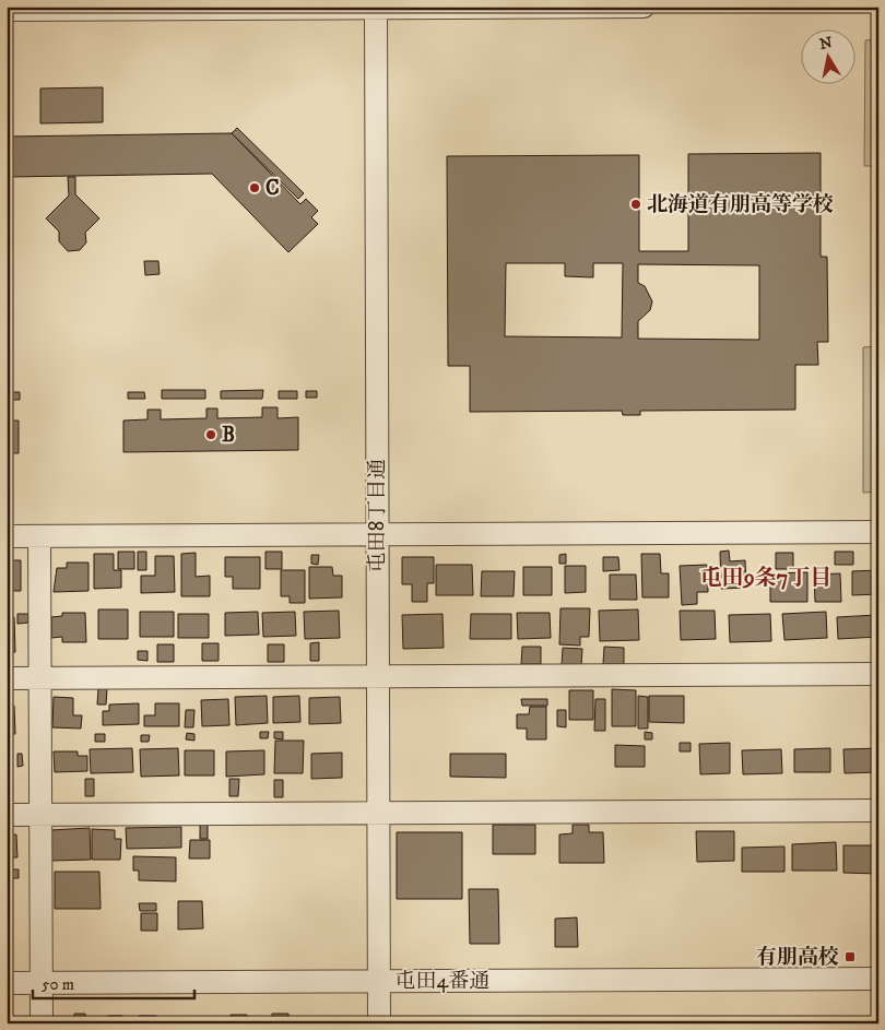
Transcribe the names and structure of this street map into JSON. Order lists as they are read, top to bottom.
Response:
{
  "streets": {
    "street": ["屯田8丁目通", "屯田4番通"]
  },
  "crossings": [
    ["屯田8丁目通", "屯田4番通"]
  ],
  "districts": ["屯田9条7丁目"],
  "places": {
    "other": ["C", "北海道有朋高等学校", "B"],
    "transit": ["有朋高校"]
  },
  "scale_bar": "50 m",
  "north": "top"
}
